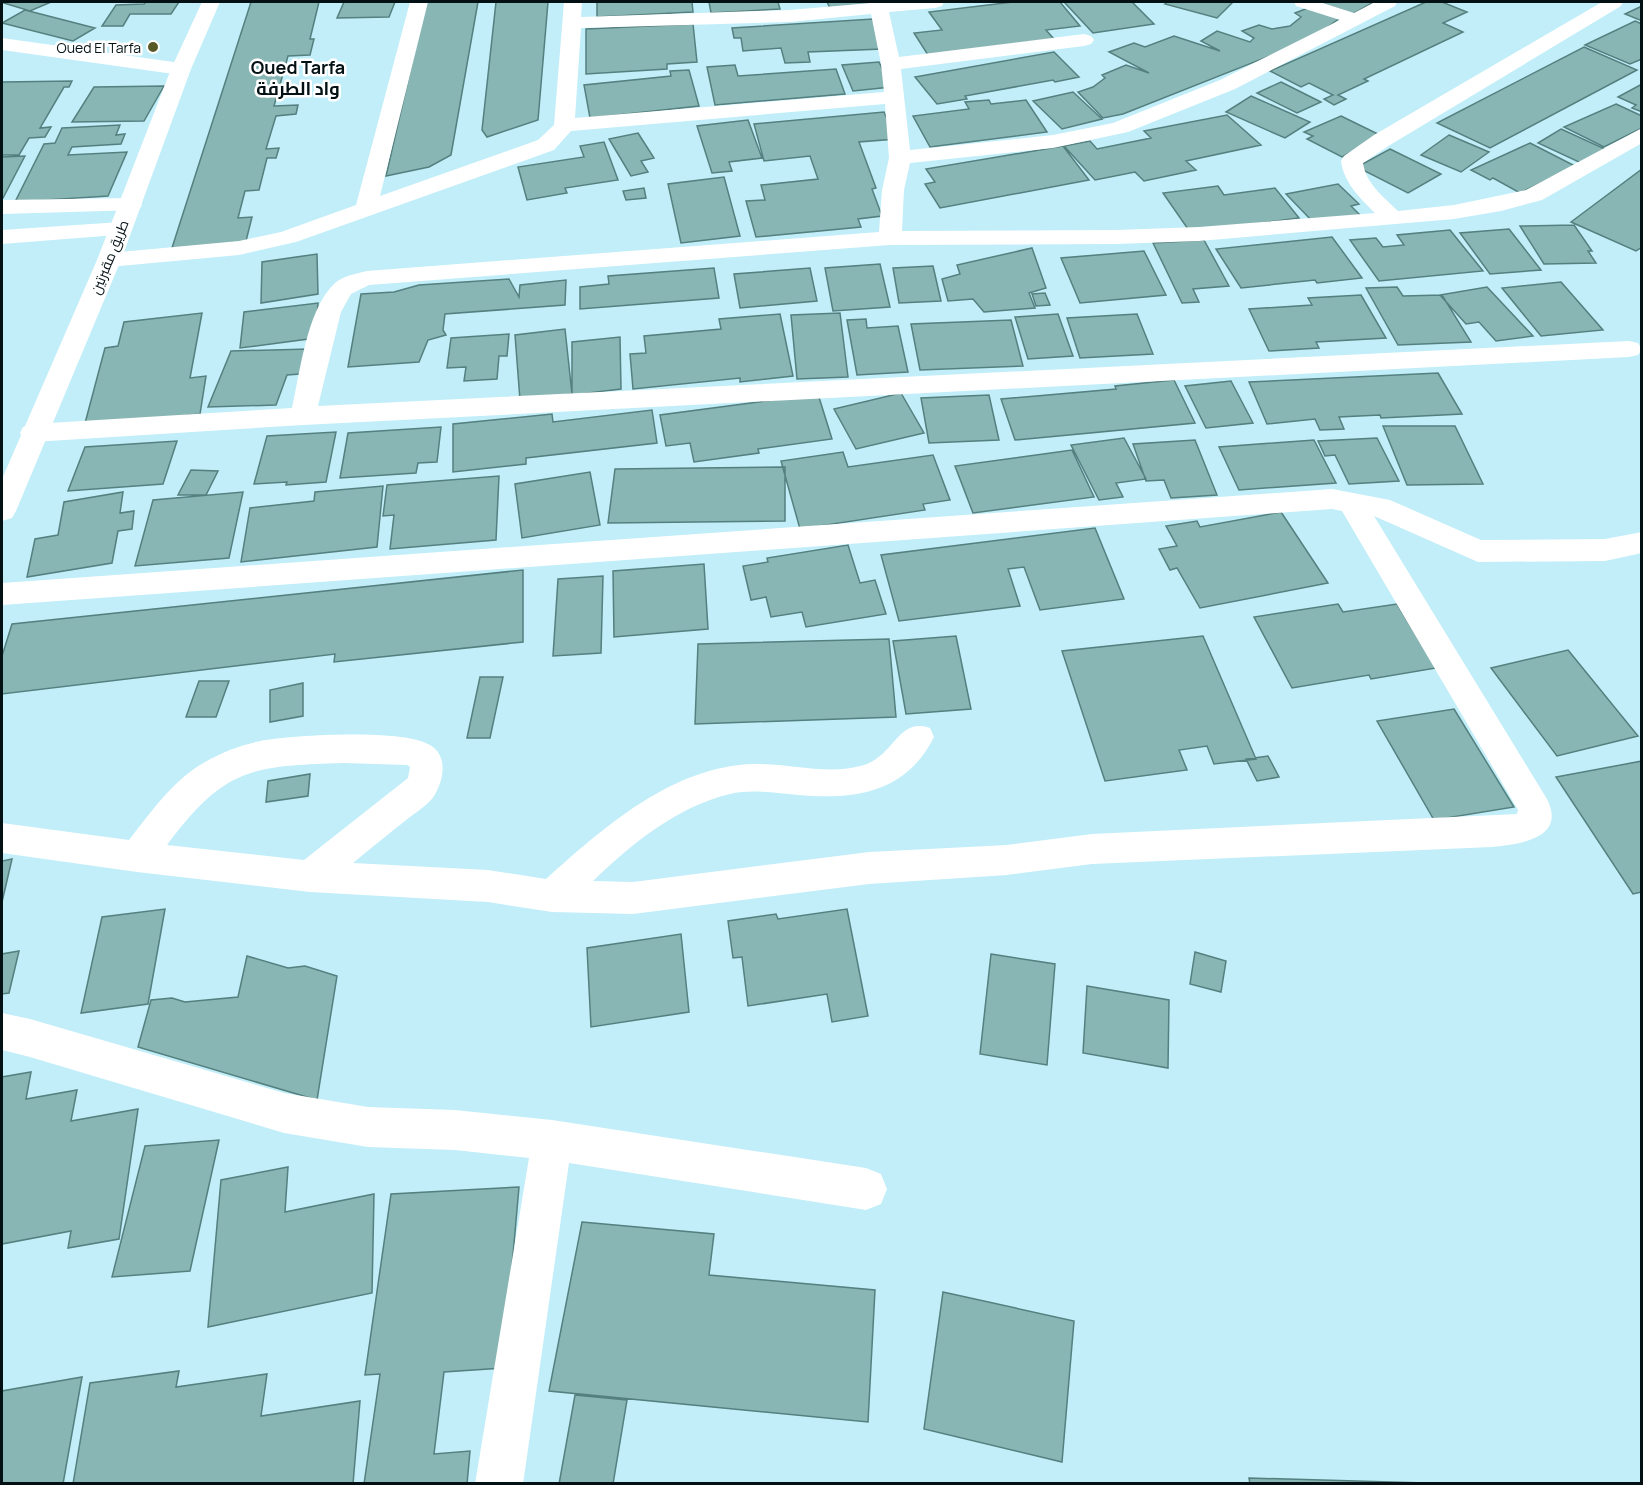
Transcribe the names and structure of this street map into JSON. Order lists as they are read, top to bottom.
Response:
{
  "streets": {
    "street": ["طريق مقبرتين"]
  },
  "districts": ["Oued Tarfa واد الطرفة"],
  "places": ["Oued El Tarfa"]
}
